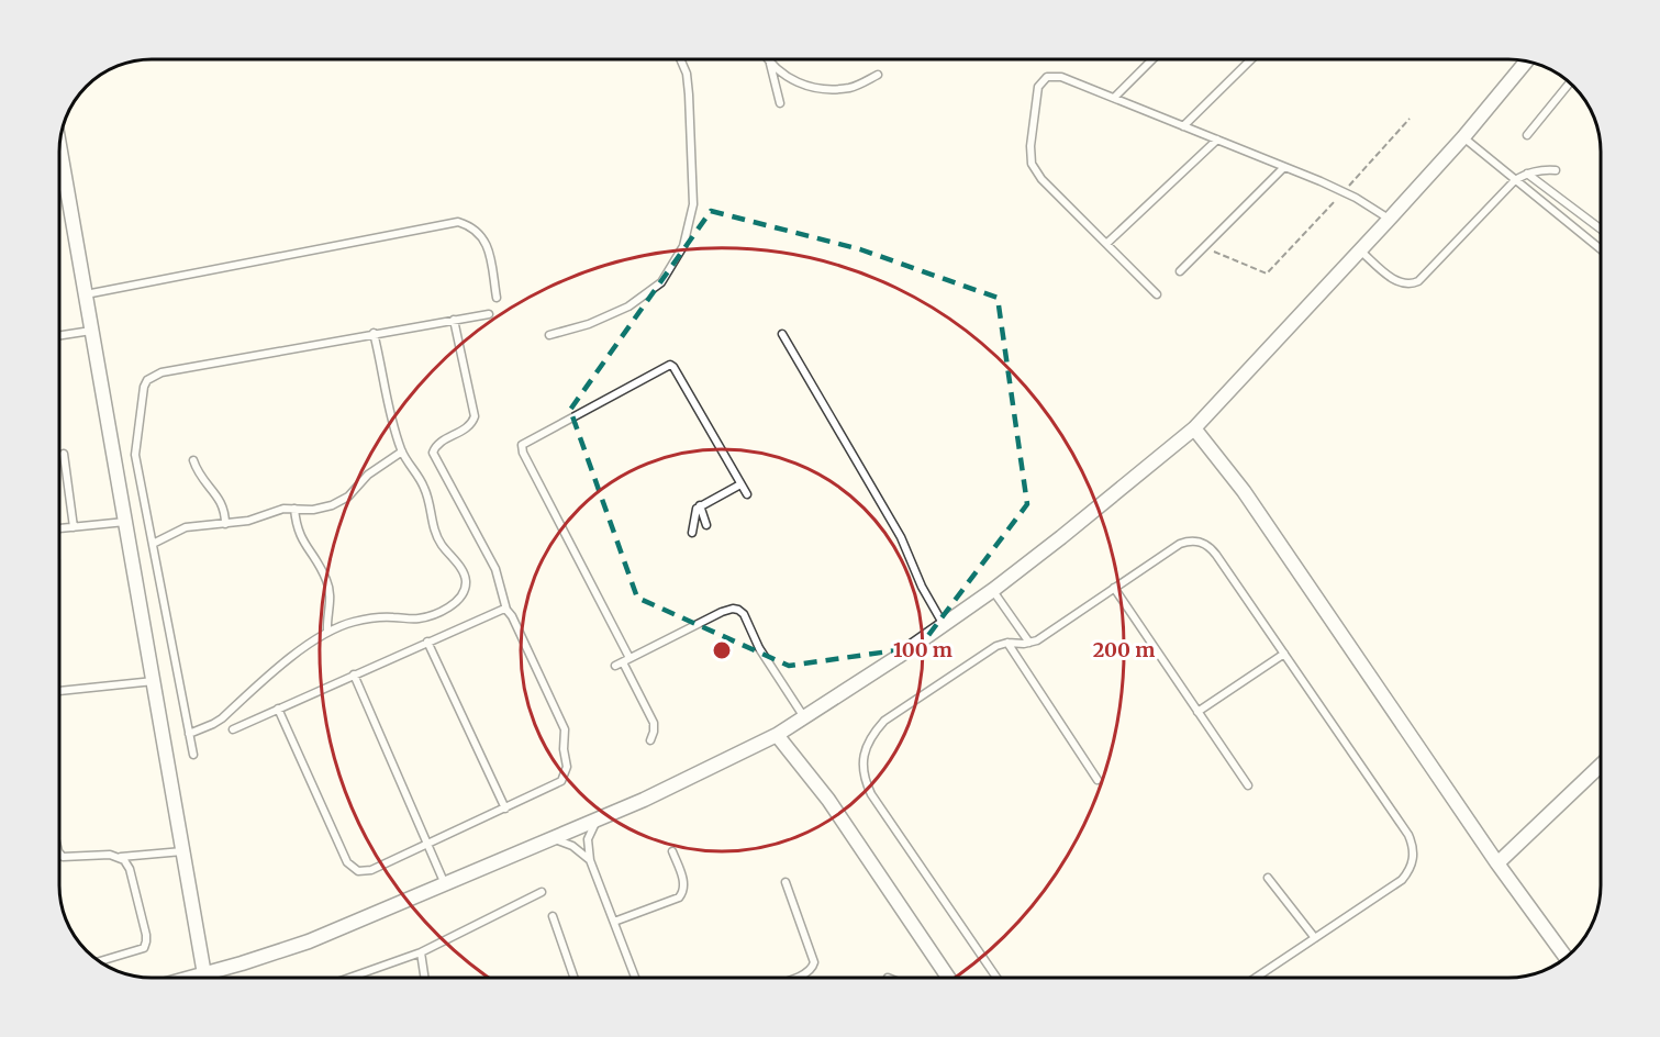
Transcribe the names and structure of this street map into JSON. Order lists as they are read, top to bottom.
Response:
{
  "rings": ["100 m", "200 m"]
}
